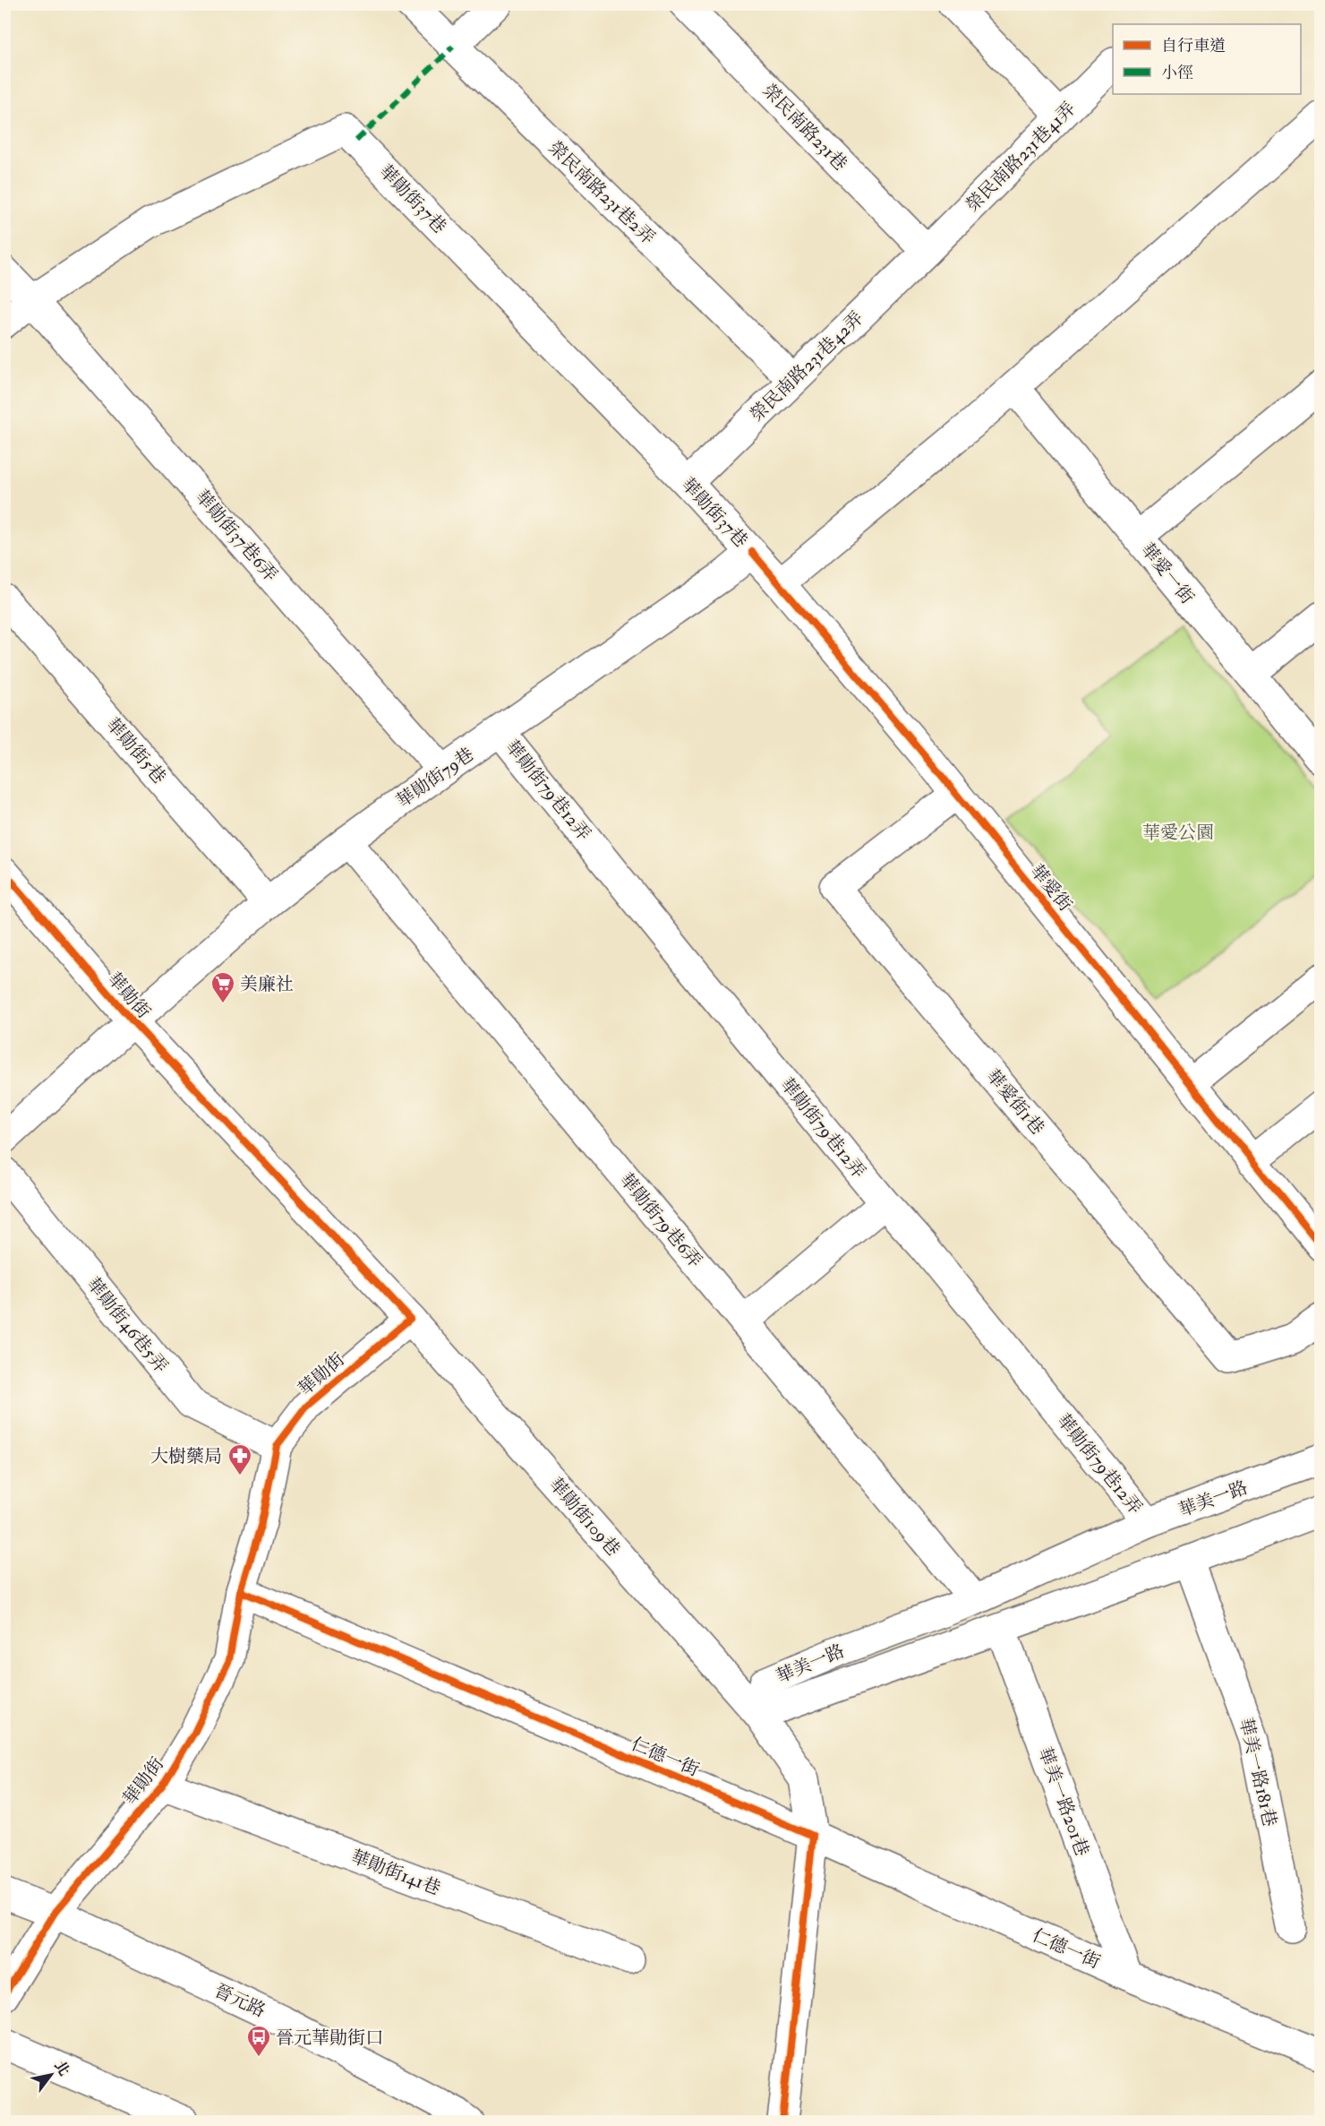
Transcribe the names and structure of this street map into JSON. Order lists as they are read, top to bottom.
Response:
{
  "streets": {
    "street": [
      "榮民南路231巷",
      "榮民南路231巷41弄",
      "榮民南路231巷2弄",
      "華勛街37巷",
      "榮民南路231巷42弄",
      "華勛街37巷6弄",
      "華愛一街",
      "華勛街5巷",
      "華勛街79巷",
      "華勛街79巷12弄",
      "華愛街",
      "華勛街",
      "華愛街1巷",
      "華勛街79巷6弄",
      "華勛街46巷5弄",
      "華美一路",
      "華勛街109巷",
      "仁德一街",
      "華美一路181巷",
      "華美一路201巷",
      "華勛街141巷",
      "晉元路"
    ]
  },
  "crossings": [
    ["榮民南路231巷", "榮民南路231巷41弄"],
    ["榮民南路231巷", "榮民南路231巷42弄"],
    ["榮民南路231巷41弄", "榮民南路231巷42弄"],
    ["榮民南路231巷2弄", "榮民南路231巷42弄"],
    ["華勛街37巷", "榮民南路231巷42弄"],
    ["華勛街37巷", "華勛街37巷6弄"],
    ["華勛街37巷", "華勛街79巷"],
    ["華勛街37巷", "華愛街"],
    ["華勛街37巷6弄", "華勛街79巷"],
    ["華勛街5巷", "華勛街79巷"],
    ["華勛街79巷", "華勛街79巷12弄"],
    ["華勛街79巷", "華愛街"],
    ["華勛街79巷", "華勛街"],
    ["華勛街79巷", "華勛街79巷6弄"],
    ["華勛街79巷12弄", "華美一路"],
    ["華愛街", "華愛街1巷"],
    ["華勛街", "華勛街46巷5弄"],
    ["華勛街", "華勛街109巷"],
    ["華勛街", "仁德一街"],
    ["華勛街", "華勛街141巷"],
    ["華勛街", "晉元路"],
    ["華勛街79巷6弄", "華美一路"],
    ["華美一路", "華勛街109巷"],
    ["華美一路", "華美一路181巷"],
    ["華美一路", "華美一路201巷"],
    ["仁德一街", "華美一路201巷"]
  ],
  "parks": ["華愛公園"],
  "places": {
    "supermarket": ["美廉社"],
    "pharmacy": ["大樹藥局"],
    "bus stop": ["晉元華勛街口"]
  },
  "legend": ["自行車道", "小徑"],
  "north": "top right"
}
